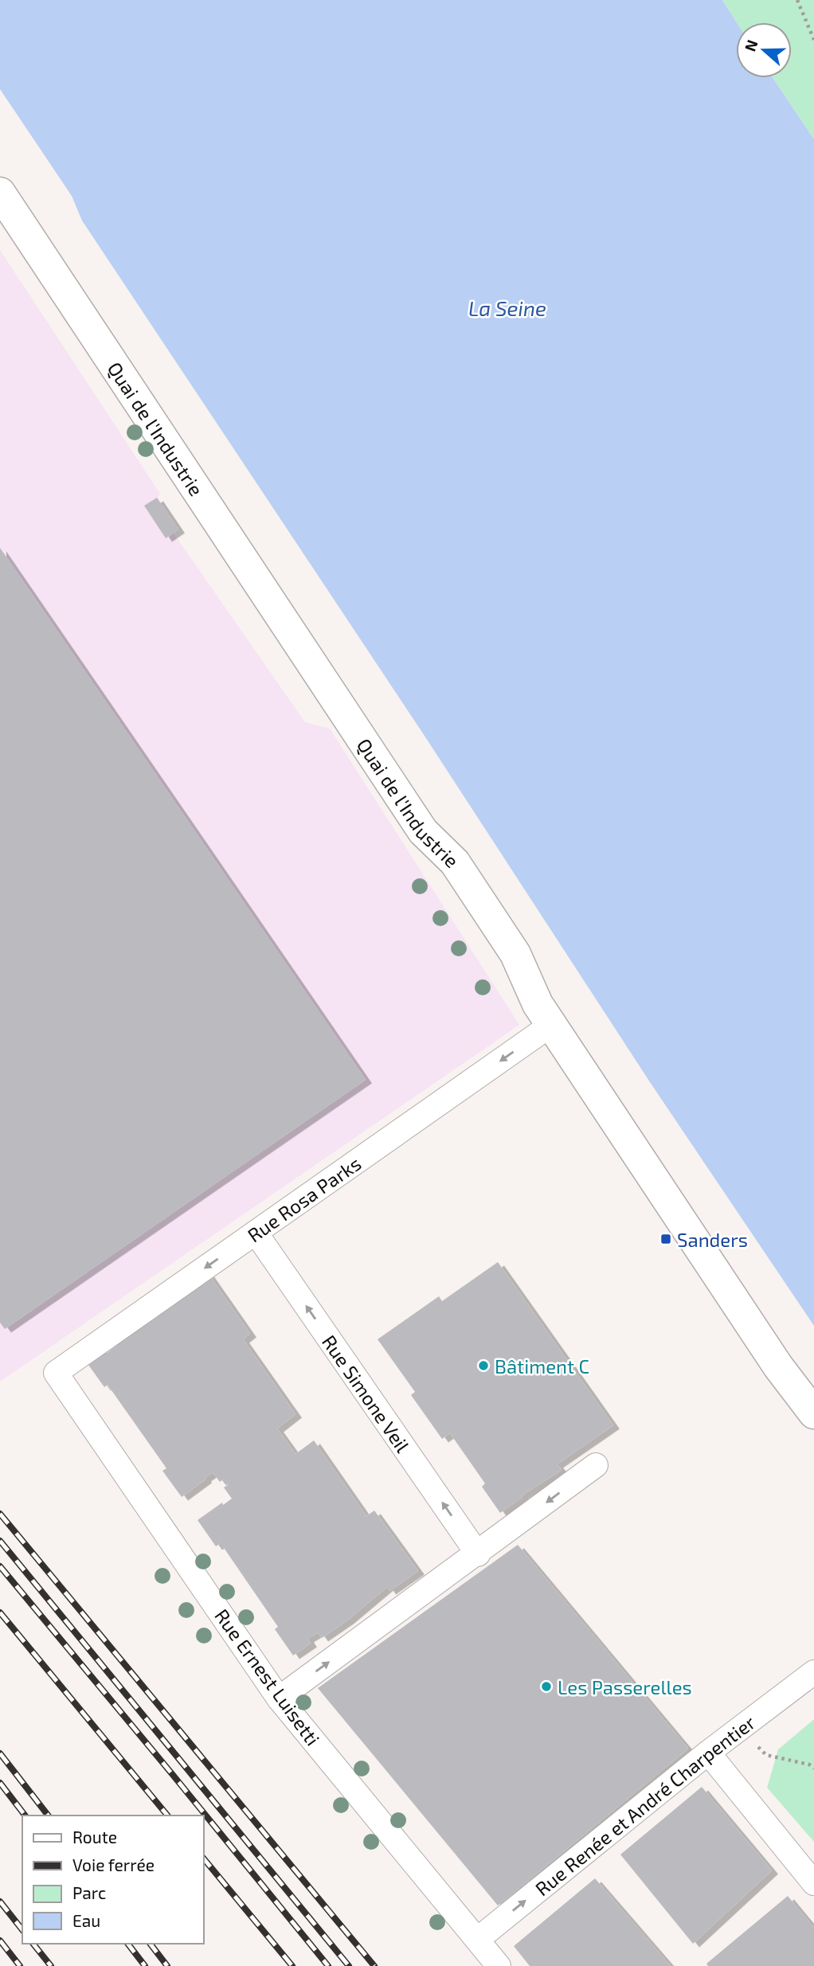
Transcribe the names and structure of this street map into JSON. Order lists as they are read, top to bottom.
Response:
{
  "streets": {
    "main road": ["Quai de l'Industrie"],
    "street": [
      "Rue Rosa Parks",
      "Rue Simone Veil",
      "Rue Ernest Luisetti",
      "Rue Renée et André Charpentier"
    ]
  },
  "crossings": [
    ["Quai de l'Industrie", "Rue Rosa Parks"],
    ["Rue Rosa Parks", "Rue Simone Veil"],
    ["Rue Rosa Parks", "Rue Ernest Luisetti"],
    ["Rue Ernest Luisetti", "Rue Renée et André Charpentier"]
  ],
  "one_way": ["Rue Rosa Parks", "Rue Simone Veil", "Rue Renée et André Charpentier"],
  "water": ["La Seine"],
  "places": {
    "transit": ["Sanders"],
    "other": ["Bâtiment C", "Les Passerelles"]
  },
  "legend": [
    "Route",
    "Voie ferrée",
    "Parc",
    "Eau"
  ],
  "north": "left"
}
